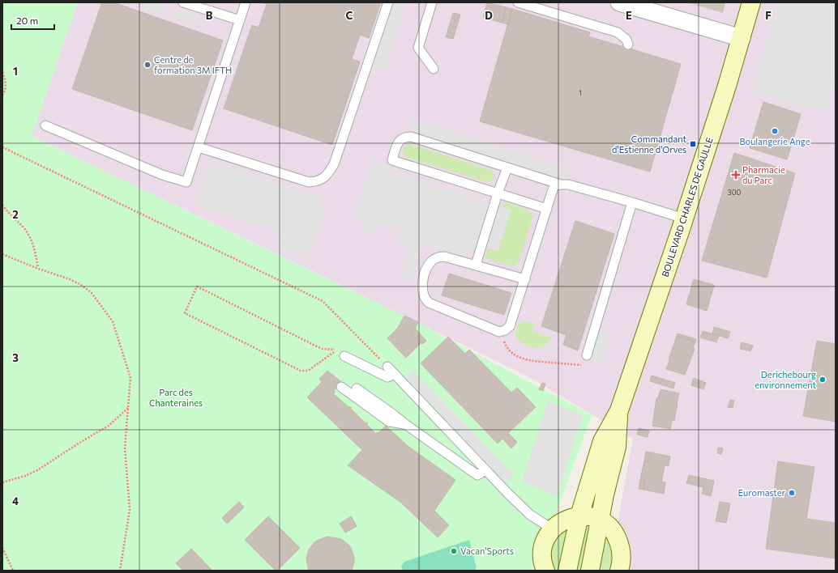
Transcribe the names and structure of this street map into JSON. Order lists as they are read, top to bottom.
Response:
{
  "streets": {
    "main road": ["BOULEVARD CHARLES DE GAULLE"]
  },
  "parks": ["Parc des Chanteraines"],
  "places": {
    "other": [
      "Centre de formation 3M IFTH",
      "Boulangerie Ange",
      "Derichebourg environnement",
      "Euromaster",
      "Vacan'Sports"
    ],
    "transit": ["Commandant d'Estienne d'Orves"],
    "health": ["Pharmacie du Parc"]
  },
  "house_numbers": ["1", "300"],
  "scale_bar": "20 m",
  "grid": {
    "columns": [
      "B",
      "C",
      "D",
      "E",
      "F"
    ],
    "rows": [
      "1",
      "2",
      "3",
      "4"
    ]
  }
}
